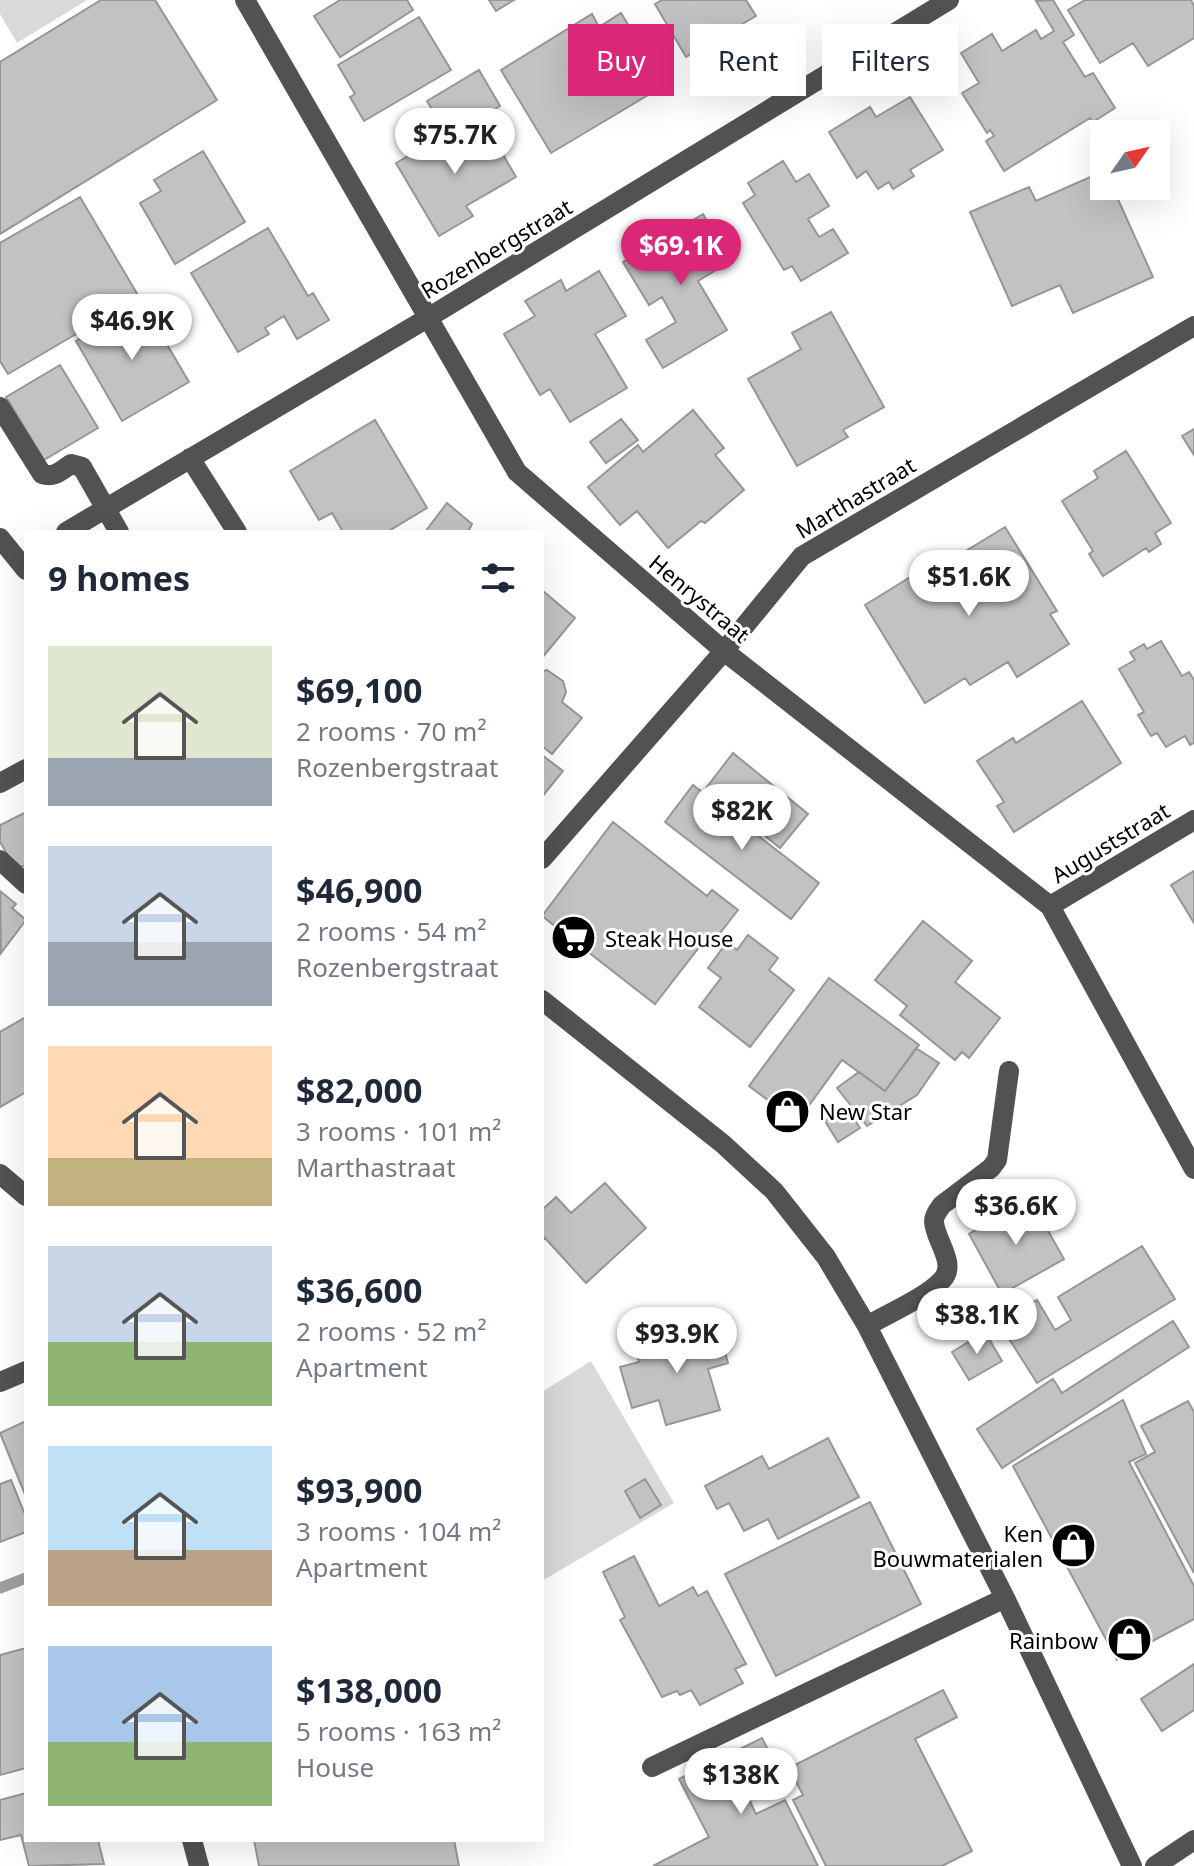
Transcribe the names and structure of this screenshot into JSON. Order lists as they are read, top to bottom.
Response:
{
  "streets": {
    "street": [
      "Rozenbergstraat",
      "Marthastraat",
      "Henrystraat",
      "Auguststraat"
    ]
  },
  "crossings": [
    ["Rozenbergstraat", "Henrystraat"],
    ["Marthastraat", "Henrystraat"],
    ["Henrystraat", "Auguststraat"]
  ],
  "places": {
    "supermarket": ["Steak House"],
    "shop": ["New Star", "Ken Bouwmaterialen", "Rainbow"]
  },
  "north": "top right",
  "page": {
    "chip": ["Buy", "Rent", "Filters"],
    "price": [
      "$75.7K",
      "$69.1K",
      "$46.9K",
      "$51.6K",
      "$82K",
      "$36.6K",
      "$38.1K",
      "$93.9K",
      "$138K"
    ],
    "heading": "9 homes",
    "list": [
      {
        "name": "$69,100",
        "note": "2 rooms · 70 m² · Rozenbergstraat"
      },
      {
        "name": "$46,900",
        "note": "2 rooms · 54 m² · Rozenbergstraat"
      },
      {
        "name": "$82,000",
        "note": "3 rooms · 101 m² · Marthastraat"
      },
      {
        "name": "$36,600",
        "note": "2 rooms · 52 m² · Apartment"
      },
      {
        "name": "$93,900",
        "note": "3 rooms · 104 m² · Apartment"
      },
      {
        "name": "$138,000",
        "note": "5 rooms · 163 m² · House"
      }
    ]
  }
}
